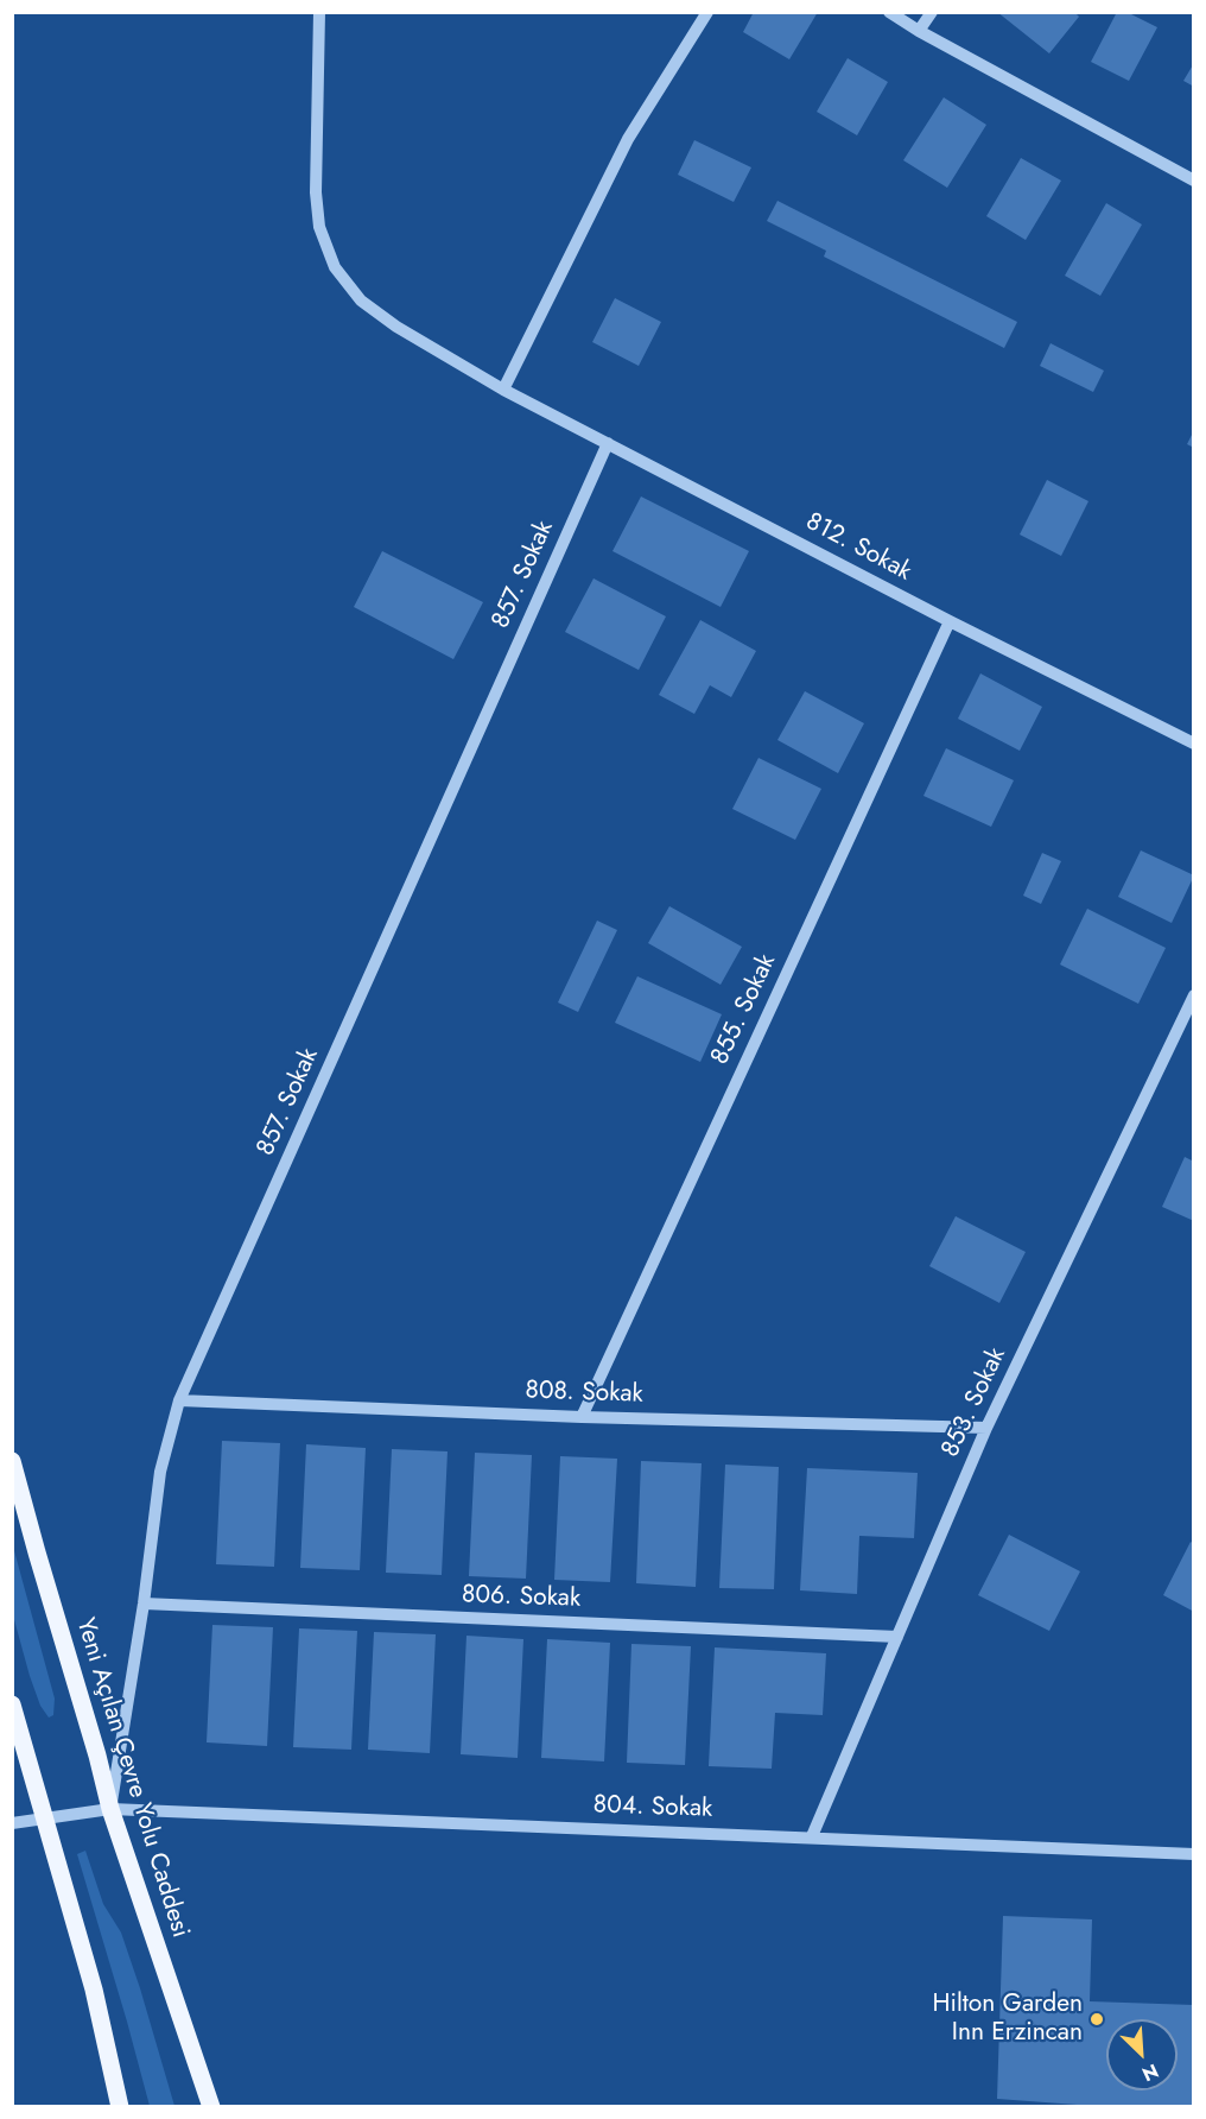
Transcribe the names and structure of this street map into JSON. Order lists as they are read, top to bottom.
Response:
{
  "streets": {
    "main road": ["Yeni Açılan Çevre Yolu Caddesi"],
    "street": [
      "812. Sokak",
      "857. Sokak",
      "855. Sokak",
      "808. Sokak",
      "853. Sokak",
      "806. Sokak",
      "804. Sokak"
    ]
  },
  "crossings": [
    ["812. Sokak", "857. Sokak"],
    ["812. Sokak", "855. Sokak"],
    ["857. Sokak", "808. Sokak"],
    ["857. Sokak", "806. Sokak"],
    ["857. Sokak", "Yeni Açılan Çevre Yolu Caddesi"],
    ["857. Sokak", "804. Sokak"],
    ["855. Sokak", "808. Sokak"],
    ["808. Sokak", "853. Sokak"],
    ["853. Sokak", "806. Sokak"],
    ["853. Sokak", "804. Sokak"],
    ["Yeni Açılan Çevre Yolu Caddesi", "804. Sokak"]
  ],
  "places": ["Hilton Garden Inn Erzincan"],
  "north": "bottom right"
}
